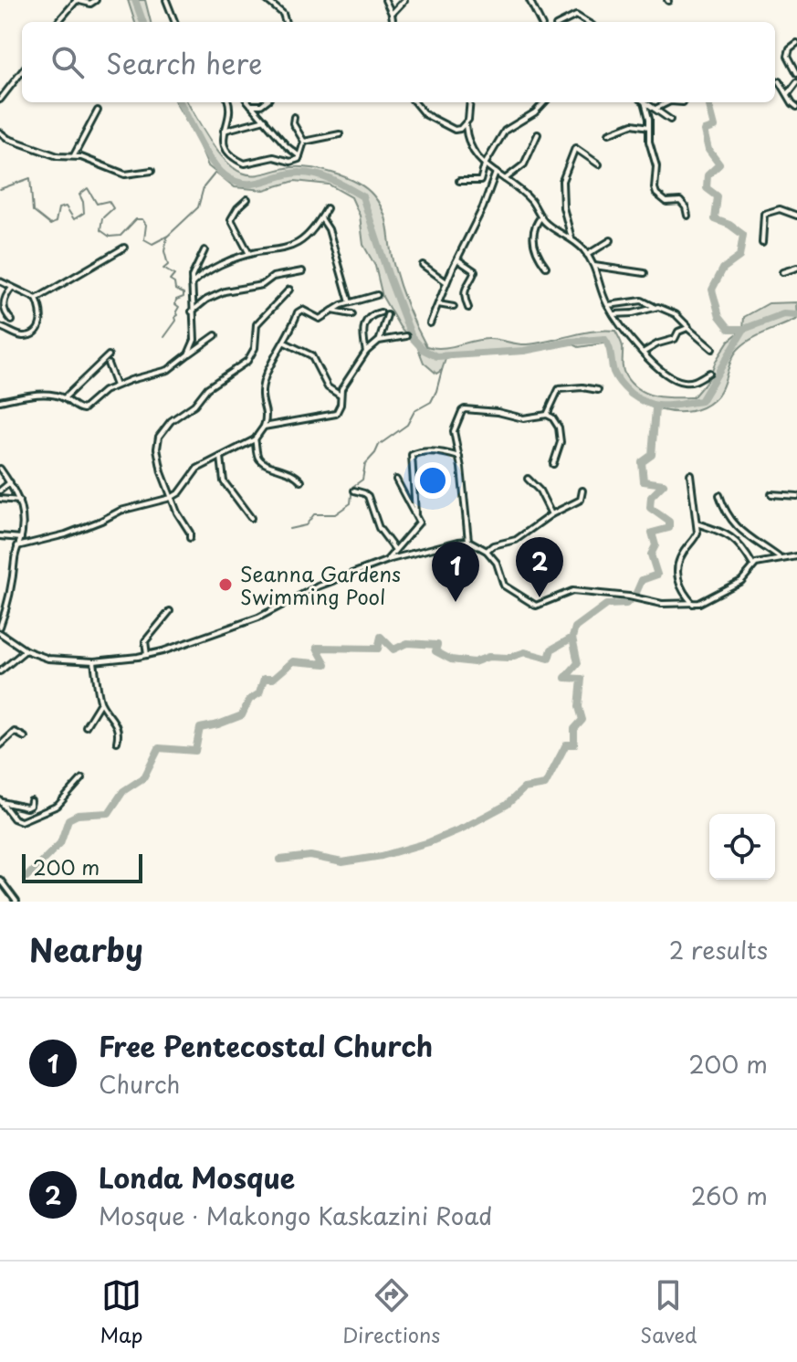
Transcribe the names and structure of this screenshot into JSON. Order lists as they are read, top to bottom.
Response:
{
  "places": ["Seanna Gardens Swimming Pool"],
  "scale_bar": "200 m",
  "page": {
    "search": "Search here",
    "pins": ["2", "1"],
    "scale": "200 m",
    "heading": ["Nearby", "2 results"],
    "list": [
      {
        "mark": "1",
        "name": "Free Pentecostal Church",
        "note": "Church",
        "value": "200 m"
      },
      {
        "mark": "2",
        "name": "Londa Mosque",
        "note": "Mosque · Makongo Kaskazini Road",
        "value": "260 m"
      }
    ],
    "nav": ["Map", "Directions", "Saved"]
  }
}
